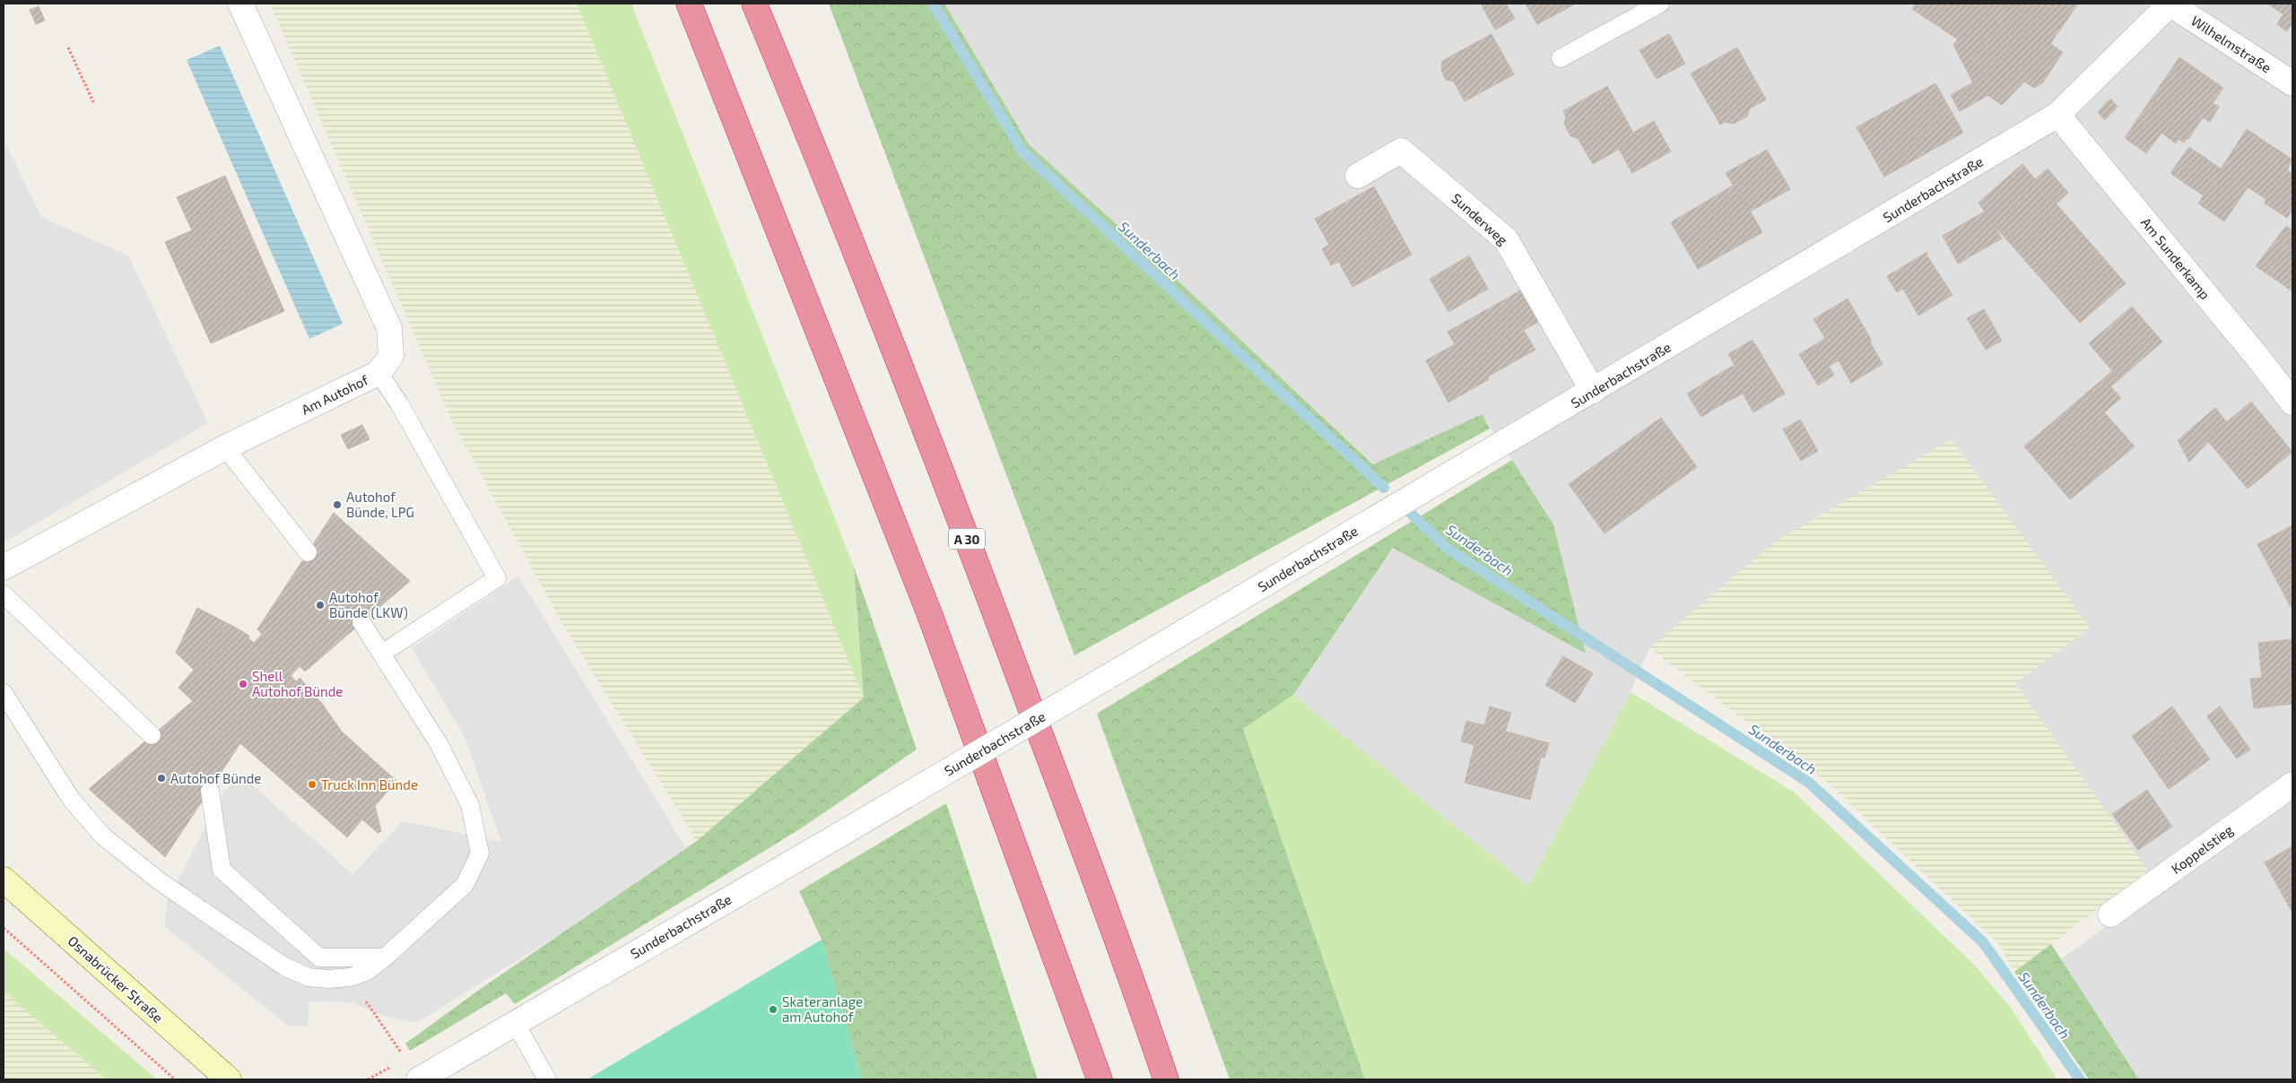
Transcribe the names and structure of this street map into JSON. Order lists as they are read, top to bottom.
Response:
{
  "streets": {
    "highway": ["A 30"],
    "main road": ["Osnabrücker Straße"],
    "street": [
      "Wilhelmstraße",
      "Sunderbachstraße",
      "Sunderweg",
      "Am Sunderkamp",
      "Am Autohof",
      "Koppelstieg"
    ]
  },
  "crossings": [
    ["Wilhelmstraße", "Sunderbachstraße"],
    ["Sunderbachstraße", "Sunderweg"],
    ["Sunderbachstraße", "Am Sunderkamp"]
  ],
  "water": ["Sunderbach"],
  "places": [
    "Autohof Bünde, LPG",
    "Autohof Bünde (LKW)",
    "Shell Autohof Bünde",
    "Autohof Bünde",
    "Truck Inn Bünde",
    "Skateranlage am Autohof"
  ]
}
